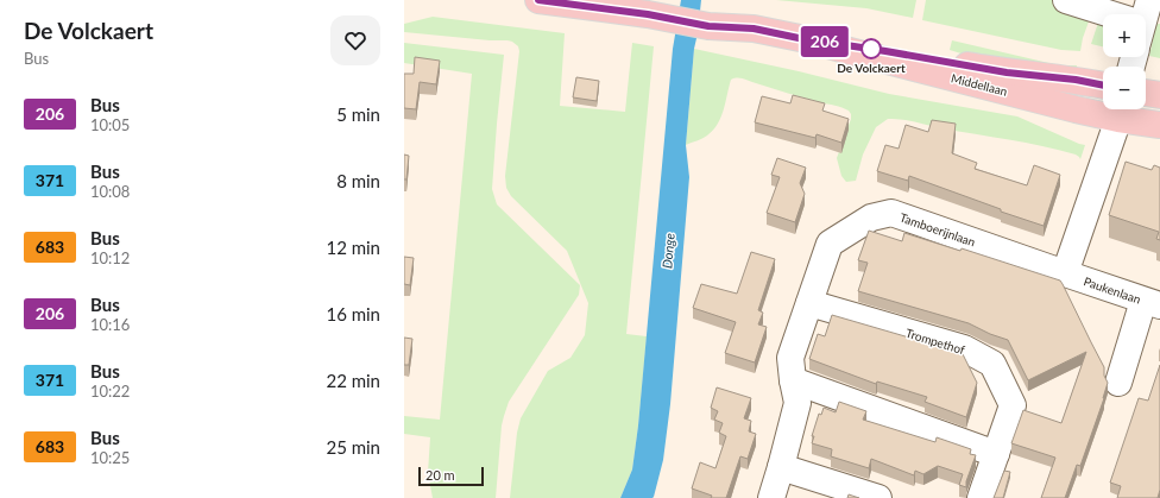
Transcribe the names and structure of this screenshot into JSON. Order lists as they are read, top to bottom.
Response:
{
  "streets": {
    "main road": ["Middellaan"],
    "street": ["Tamboerijnlaan", "Paukenlaan", "Trompethof"]
  },
  "crossings": [
    ["Tamboerijnlaan", "Paukenlaan"],
    ["Tamboerijnlaan", "Trompethof"]
  ],
  "water": ["Donge"],
  "places": ["De Volckaert"],
  "lines": ["bus line 206"],
  "scale_bar": "20 m",
  "page": {
    "heading": ["De Volckaert", "Bus"],
    "on_map": "206",
    "map_buttons": ["+", "−"],
    "list": [
      {
        "mark": "206",
        "name": "Bus",
        "note": "10:05",
        "value": "5 min"
      },
      {
        "mark": "371",
        "name": "Bus",
        "note": "10:08",
        "value": "8 min"
      },
      {
        "mark": "683",
        "name": "Bus",
        "note": "10:12",
        "value": "12 min"
      },
      {
        "mark": "206",
        "name": "Bus",
        "note": "10:16",
        "value": "16 min"
      },
      {
        "mark": "371",
        "name": "Bus",
        "note": "10:22",
        "value": "22 min"
      },
      {
        "mark": "683",
        "name": "Bus",
        "note": "10:25",
        "value": "25 min"
      }
    ],
    "scale": "20 m"
  }
}
